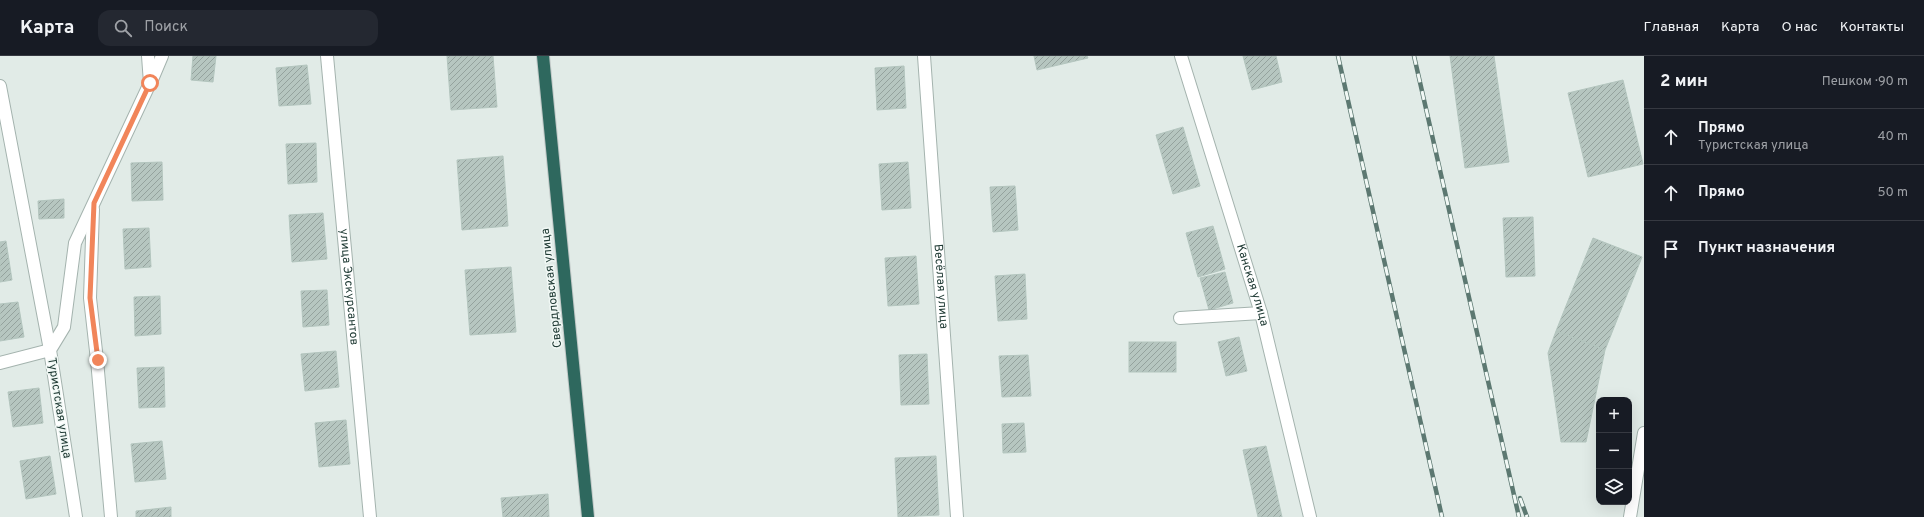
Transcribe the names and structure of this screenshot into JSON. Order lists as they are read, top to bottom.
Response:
{
  "streets": {
    "highway": ["Свердловская улица"],
    "street": [
      "Канская улица",
      "улица Экскурсантов",
      "Весёлая улица",
      "Туристская улица"
    ]
  },
  "page": {
    "header": "Карта",
    "search": "Поиск",
    "nav": [
      "Главная",
      "Карта",
      "О нас",
      "Контакты"
    ],
    "heading": ["2 мин", "Пешком · 90 m"],
    "list": [
      ["Прямо", "Туристская улица", "40 m"],
      ["Прямо", "50 m"],
      "Пункт назначения"
    ],
    "map_buttons": ["+", "−"]
  }
}
